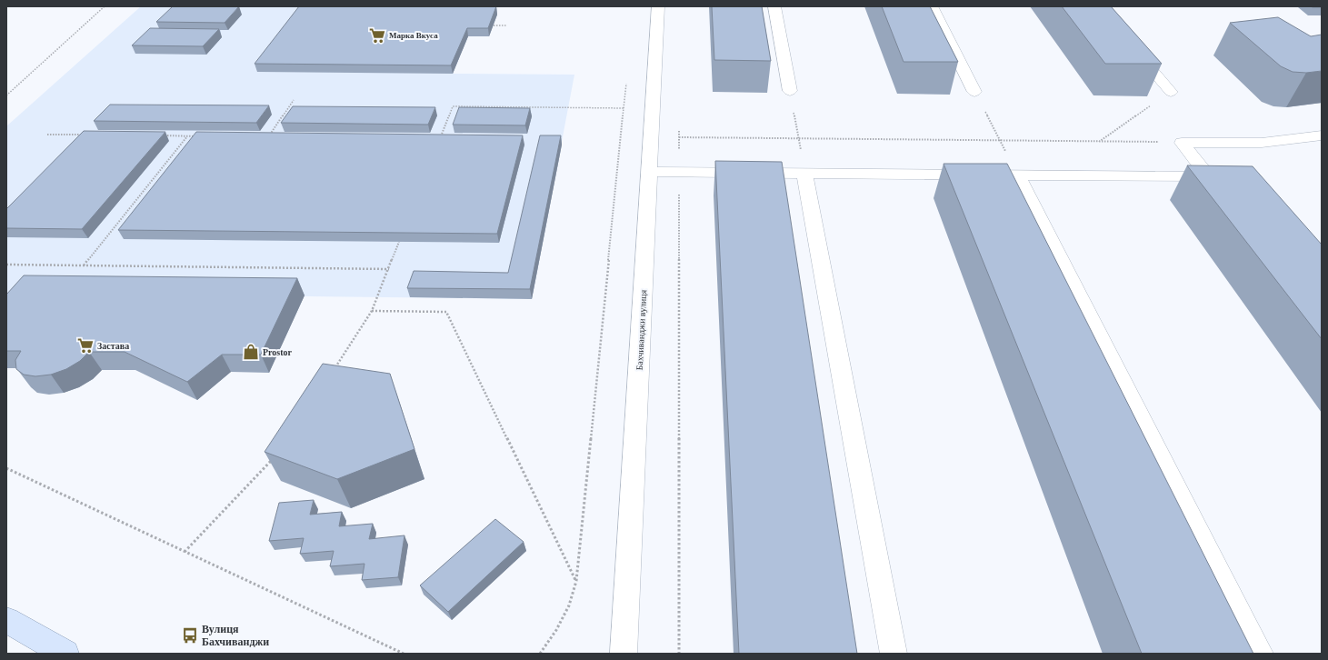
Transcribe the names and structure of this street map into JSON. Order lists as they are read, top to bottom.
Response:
{
  "streets": {
    "street": ["Бахчиванджи вулиця"]
  },
  "places": {
    "supermarket": ["Марка Вкуса", "Застава"],
    "shop": ["Prostor"],
    "bus stop": ["Вулиця Бахчиванджи"]
  }
}
